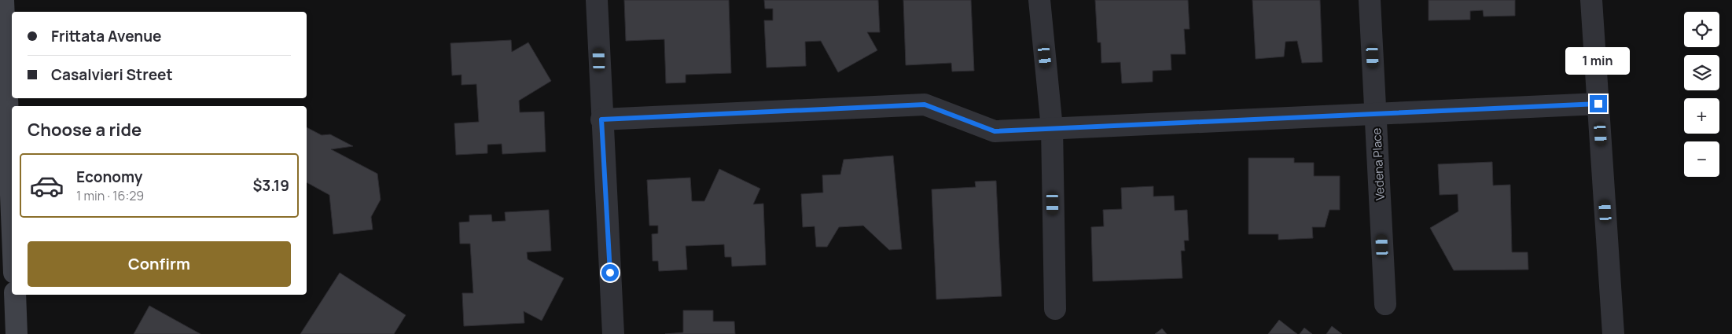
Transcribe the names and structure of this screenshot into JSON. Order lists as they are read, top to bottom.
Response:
{
  "streets": {
    "street": ["Vedena Place"]
  },
  "page": {
    "map_buttons": ["+", "−"],
    "banner": ["Frittata Avenue", "Casalvieri Street"],
    "bubble": "1 min",
    "heading": "Choose a ride",
    "list": [
      {
        "name": "Economy",
        "note": "1 min · 16:29",
        "value": "$3.19"
      }
    ],
    "buttons": "Confirm"
  }
}
